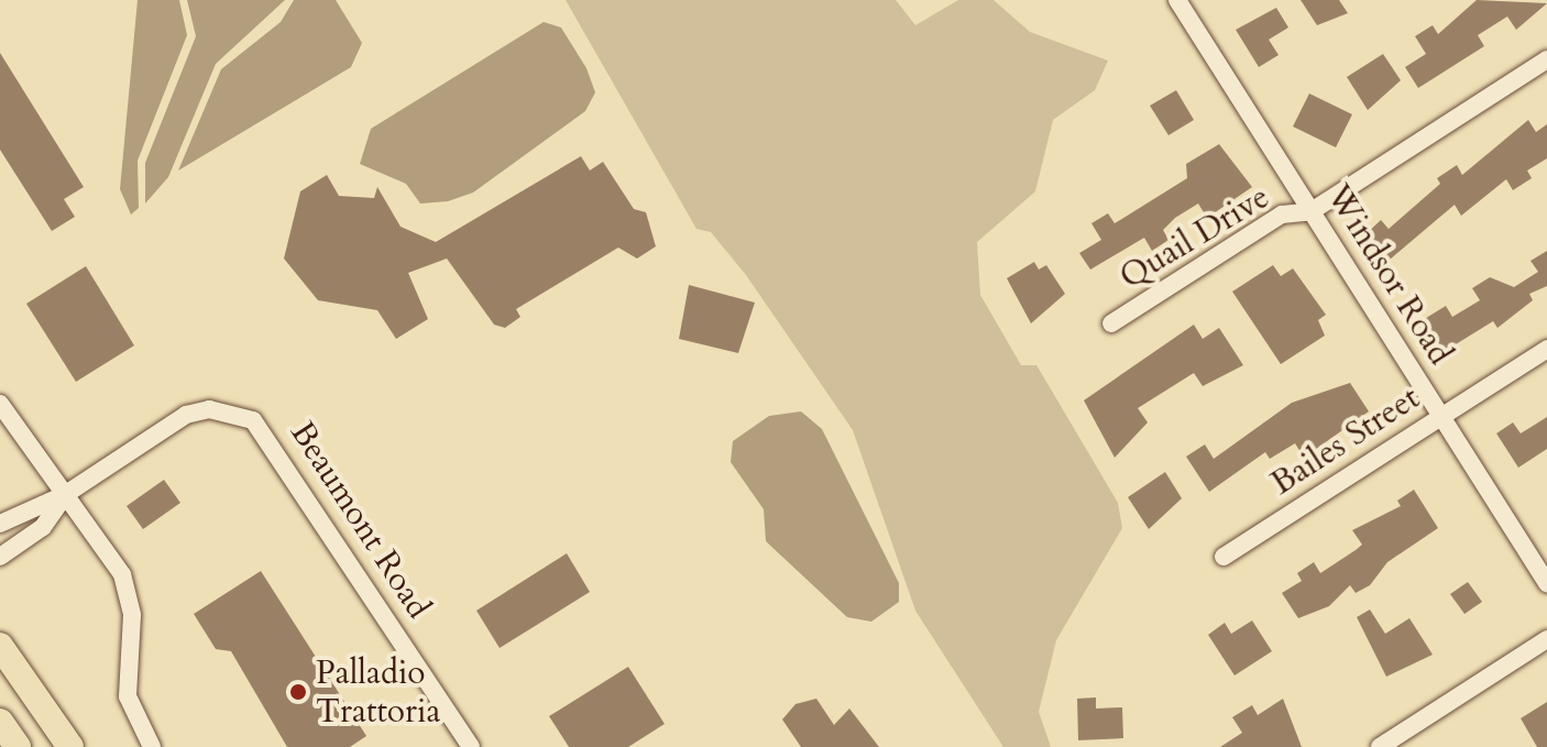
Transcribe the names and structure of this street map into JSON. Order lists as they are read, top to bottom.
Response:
{
  "streets": {
    "street": [
      "Quail Drive",
      "Windsor Road",
      "Bailes Street",
      "Beaumont Road"
    ]
  },
  "crossings": [
    ["Quail Drive", "Windsor Road"],
    ["Windsor Road", "Bailes Street"]
  ],
  "places": ["Palladio Trattoria"]
}
